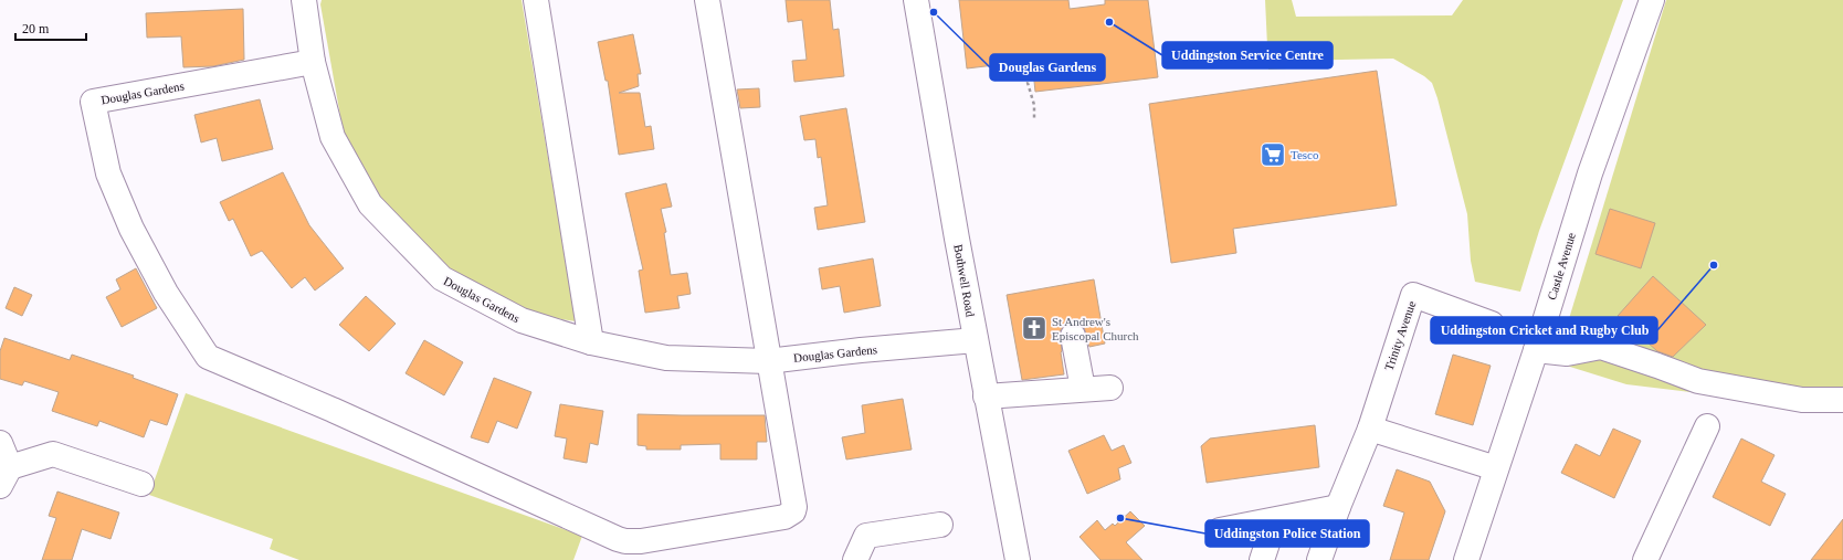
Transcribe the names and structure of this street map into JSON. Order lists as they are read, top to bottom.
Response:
{
  "streets": {
    "street": [
      "Douglas Gardens",
      "Castle Avenue",
      "Bothwell Road",
      "Trinity Avenue"
    ]
  },
  "crossings": [
    ["Douglas Gardens", "Bothwell Road"]
  ],
  "places": {
    "other": [
      "Douglas Gardens",
      "Uddingston Service Centre",
      "Uddingston Cricket and Rugby Club",
      "Uddingston Police Station"
    ],
    "supermarket": ["Tesco"],
    "church": ["St Andrew's Episcopal Church"]
  },
  "scale_bar": "20 m"
}
